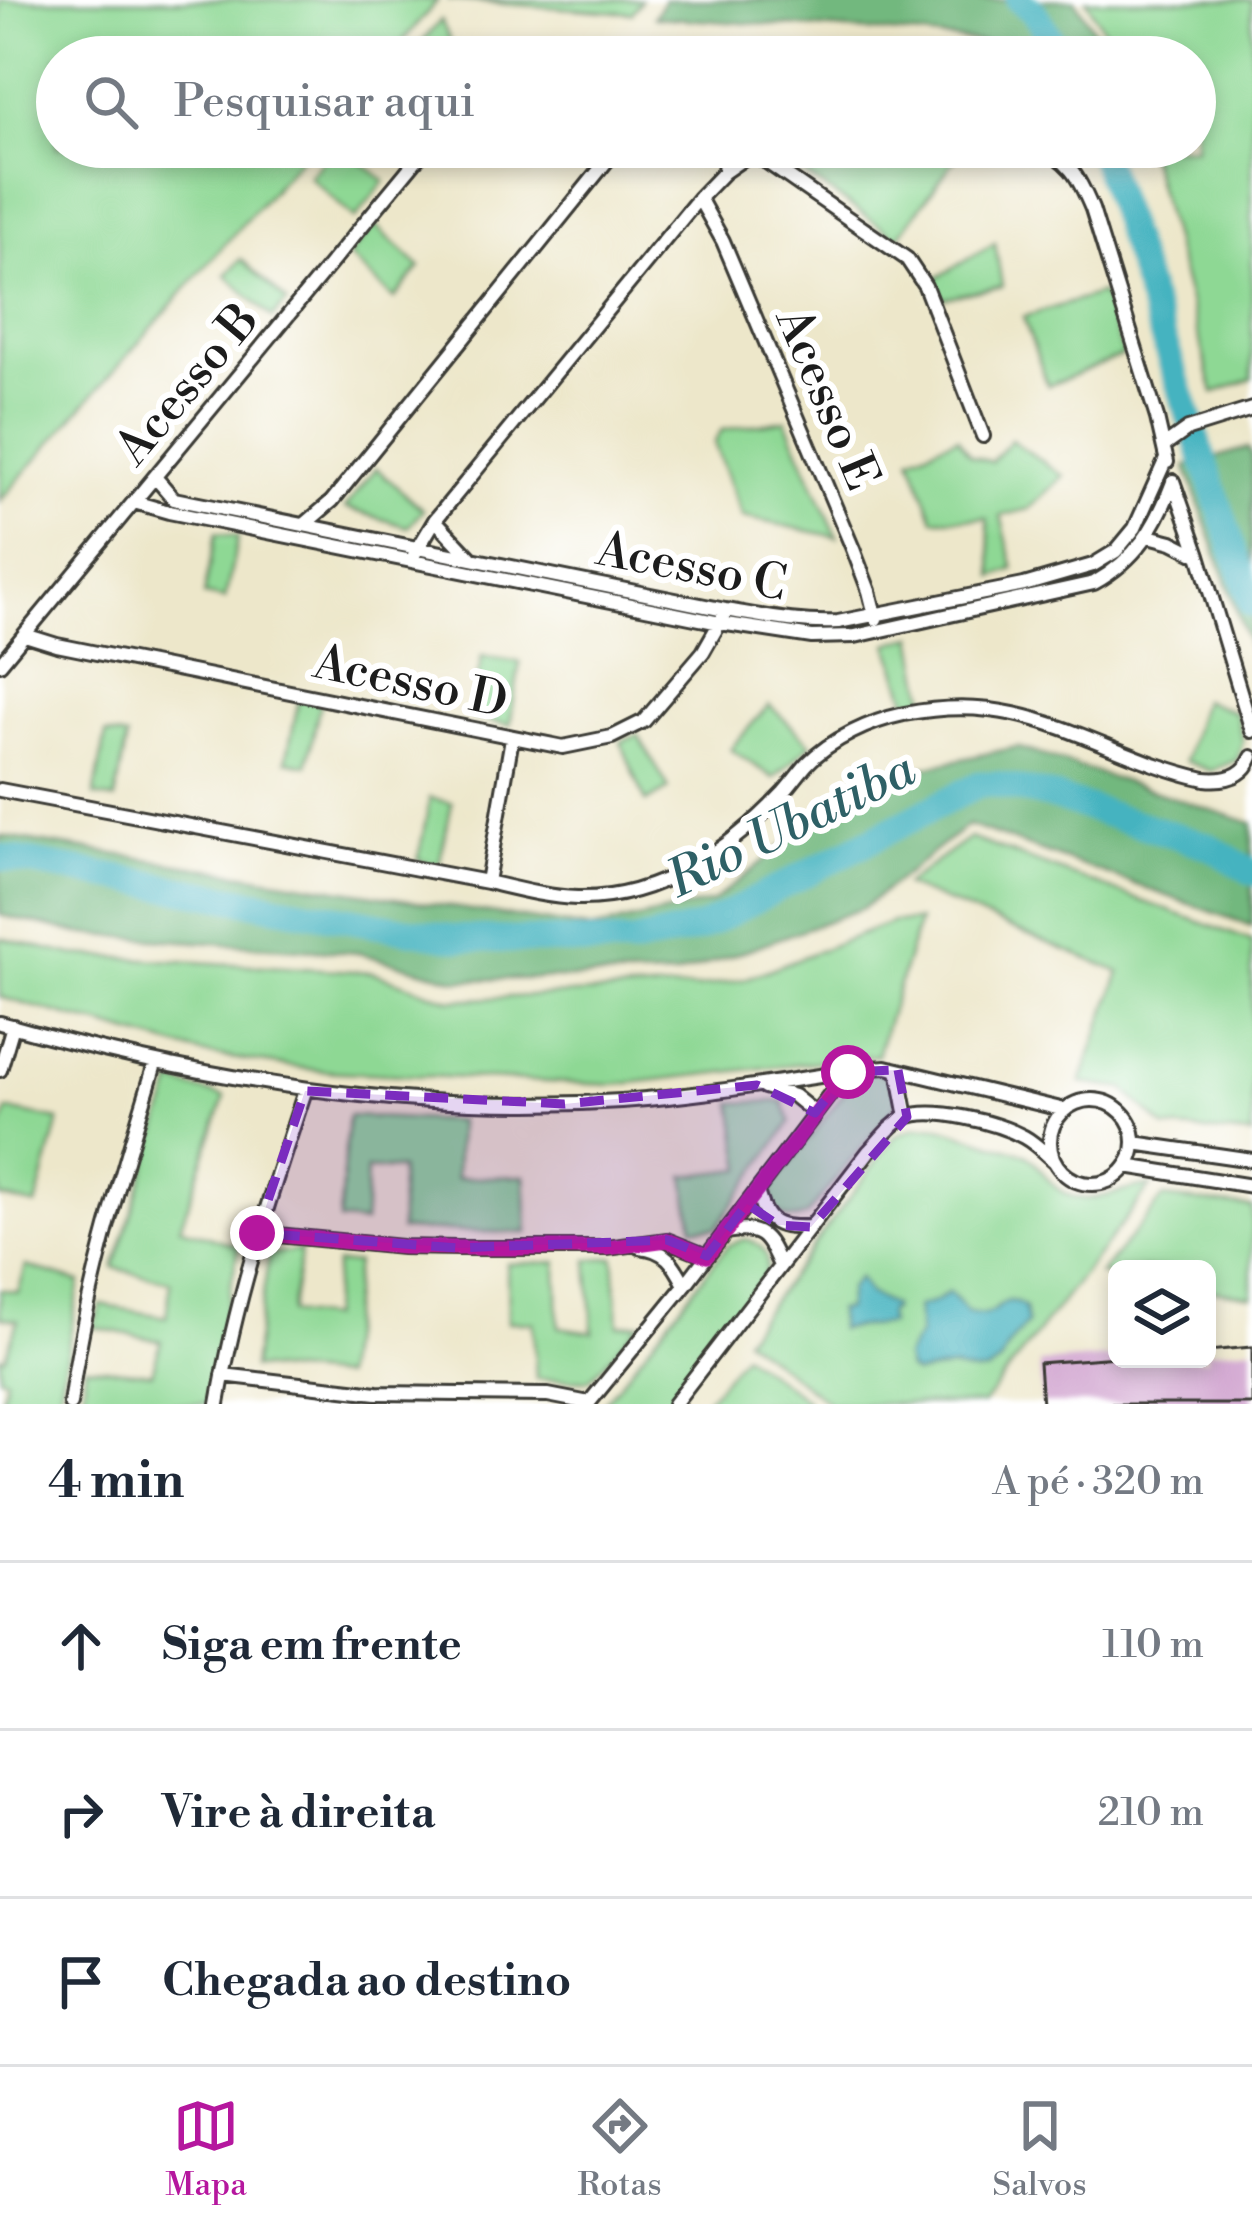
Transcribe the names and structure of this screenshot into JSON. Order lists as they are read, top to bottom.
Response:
{
  "streets": {
    "street": [
      "Acesso B",
      "Acesso E",
      "Acesso C",
      "Acesso D"
    ]
  },
  "crossings": [
    ["Acesso B", "Acesso C"],
    ["Acesso B", "Acesso D"],
    ["Acesso E", "Acesso C"],
    ["Acesso C", "Acesso D"]
  ],
  "water": ["Rio Ubatiba"],
  "page": {
    "search": "Pesquisar aqui",
    "heading": ["4 min", "A pé · 320 m"],
    "list": [
      ["Siga em frente", "110 m"],
      ["Vire à direita", "210 m"],
      "Chegada ao destino"
    ],
    "nav": ["Mapa", "Rotas", "Salvos"]
  }
}
